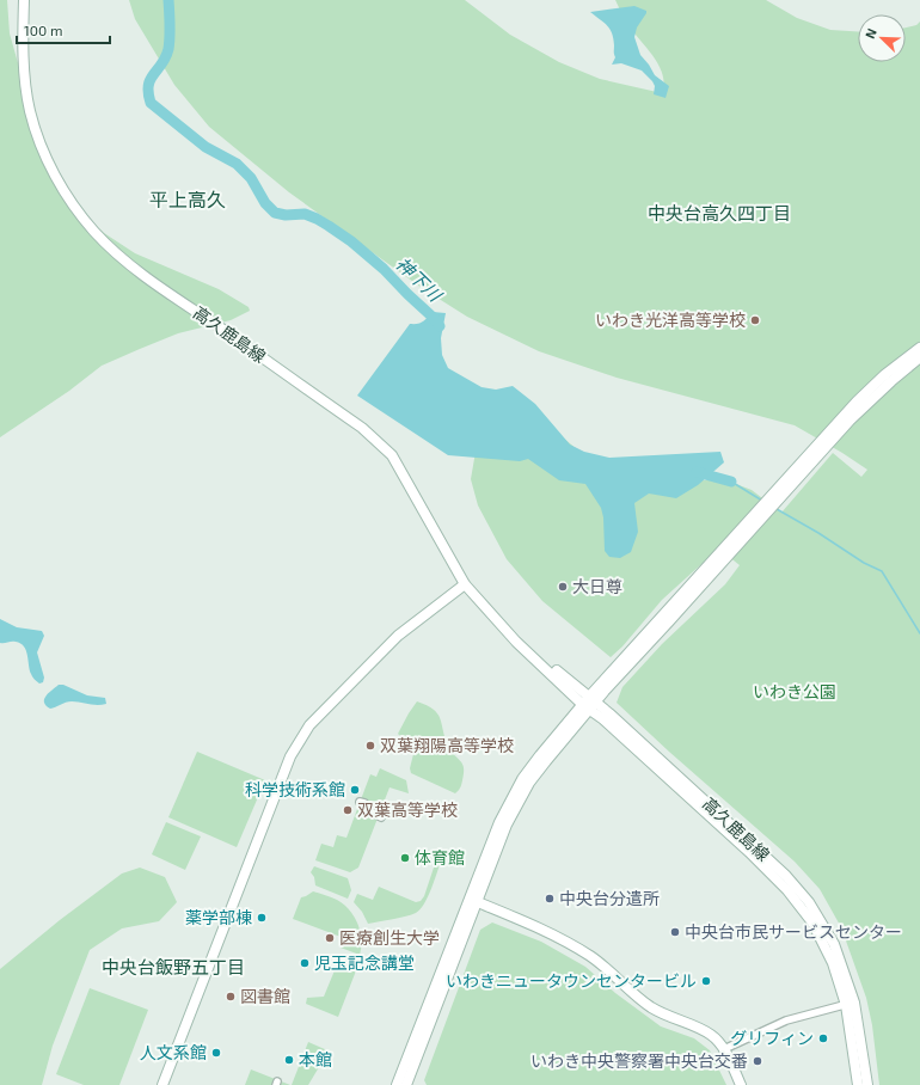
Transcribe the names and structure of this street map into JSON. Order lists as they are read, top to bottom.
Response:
{
  "streets": {
    "street": ["高久鹿島線"]
  },
  "districts": ["平上高久", "中央台高久四丁目", "中央台飯野五丁目"],
  "water": ["神下川"],
  "parks": ["いわき公園"],
  "places": [
    "いわき光洋高等学校",
    "大日尊",
    "双葉翔陽高等学校",
    "科学技術系館",
    "双葉高等学校",
    "体育館",
    "中央台分遣所",
    "薬学部棟",
    "中央台市民サービスセンター",
    "医療創生大学",
    "児玉記念講堂",
    "いわきニュータウンセンタービル",
    "図書館",
    "グリフィン",
    "人文系館",
    "本館",
    "いわき中央警察署中央台交番"
  ],
  "scale_bar": "100 m",
  "north": "top left"
}
